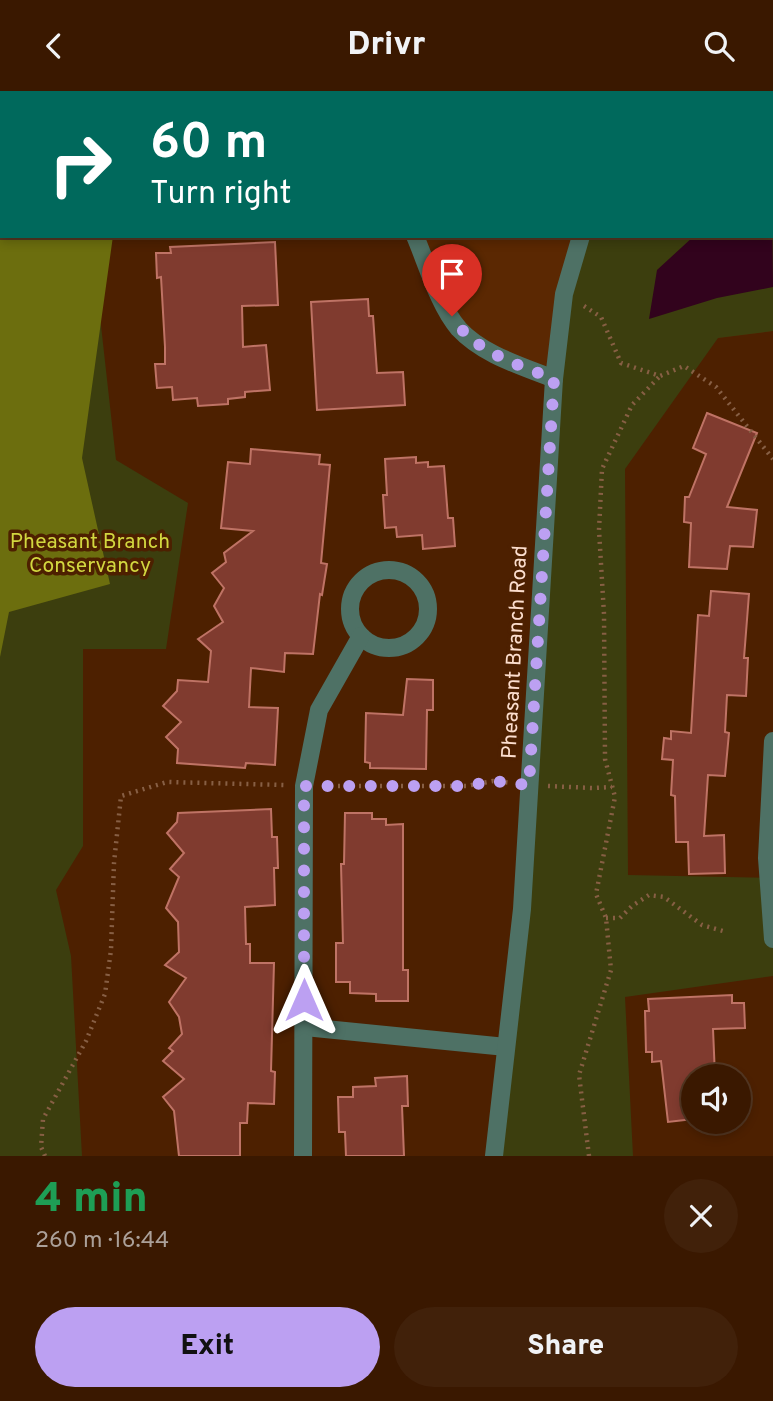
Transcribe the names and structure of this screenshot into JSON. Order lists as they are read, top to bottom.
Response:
{
  "streets": {
    "street": ["Pheasant Branch Road"]
  },
  "parks": ["Pheasant Branch Conservancy"],
  "page": {
    "header": "Drivr",
    "turn": ["60 m", "Turn right"],
    "heading": ["4 min", "260 m · 16:44"],
    "buttons": ["Exit", "Share"]
  }
}
